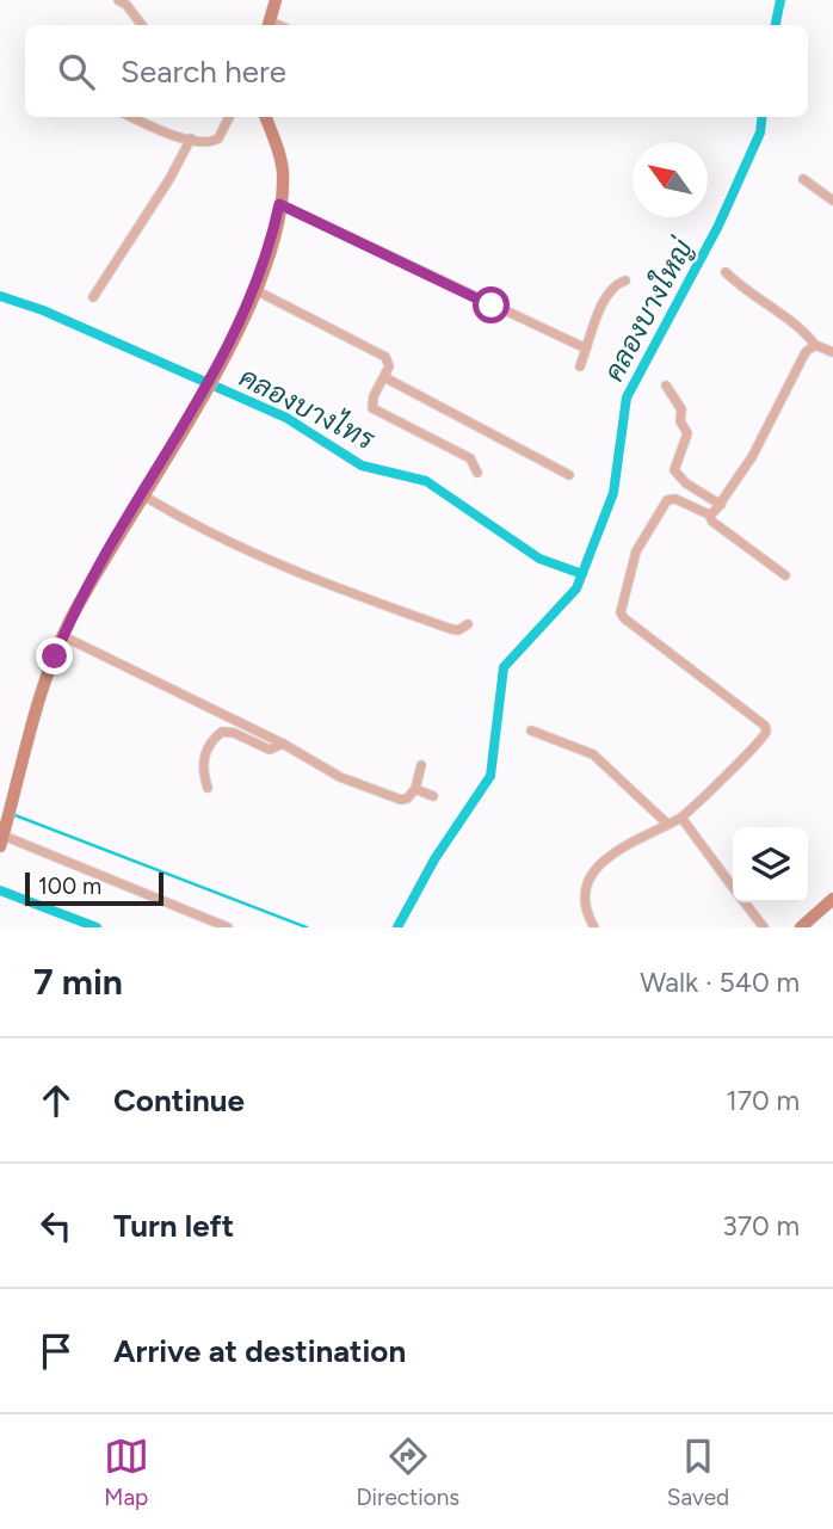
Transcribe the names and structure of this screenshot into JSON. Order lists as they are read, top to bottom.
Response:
{
  "water": ["คลองบางใหญ่", "คลองบางไทร"],
  "scale_bar": "100 m",
  "north": "top left",
  "page": {
    "search": "Search here",
    "scale": "100 m",
    "heading": ["7 min", "Walk · 540 m"],
    "list": [
      ["Continue", "170 m"],
      ["Turn left", "370 m"],
      "Arrive at destination"
    ],
    "nav": ["Map", "Directions", "Saved"]
  }
}
